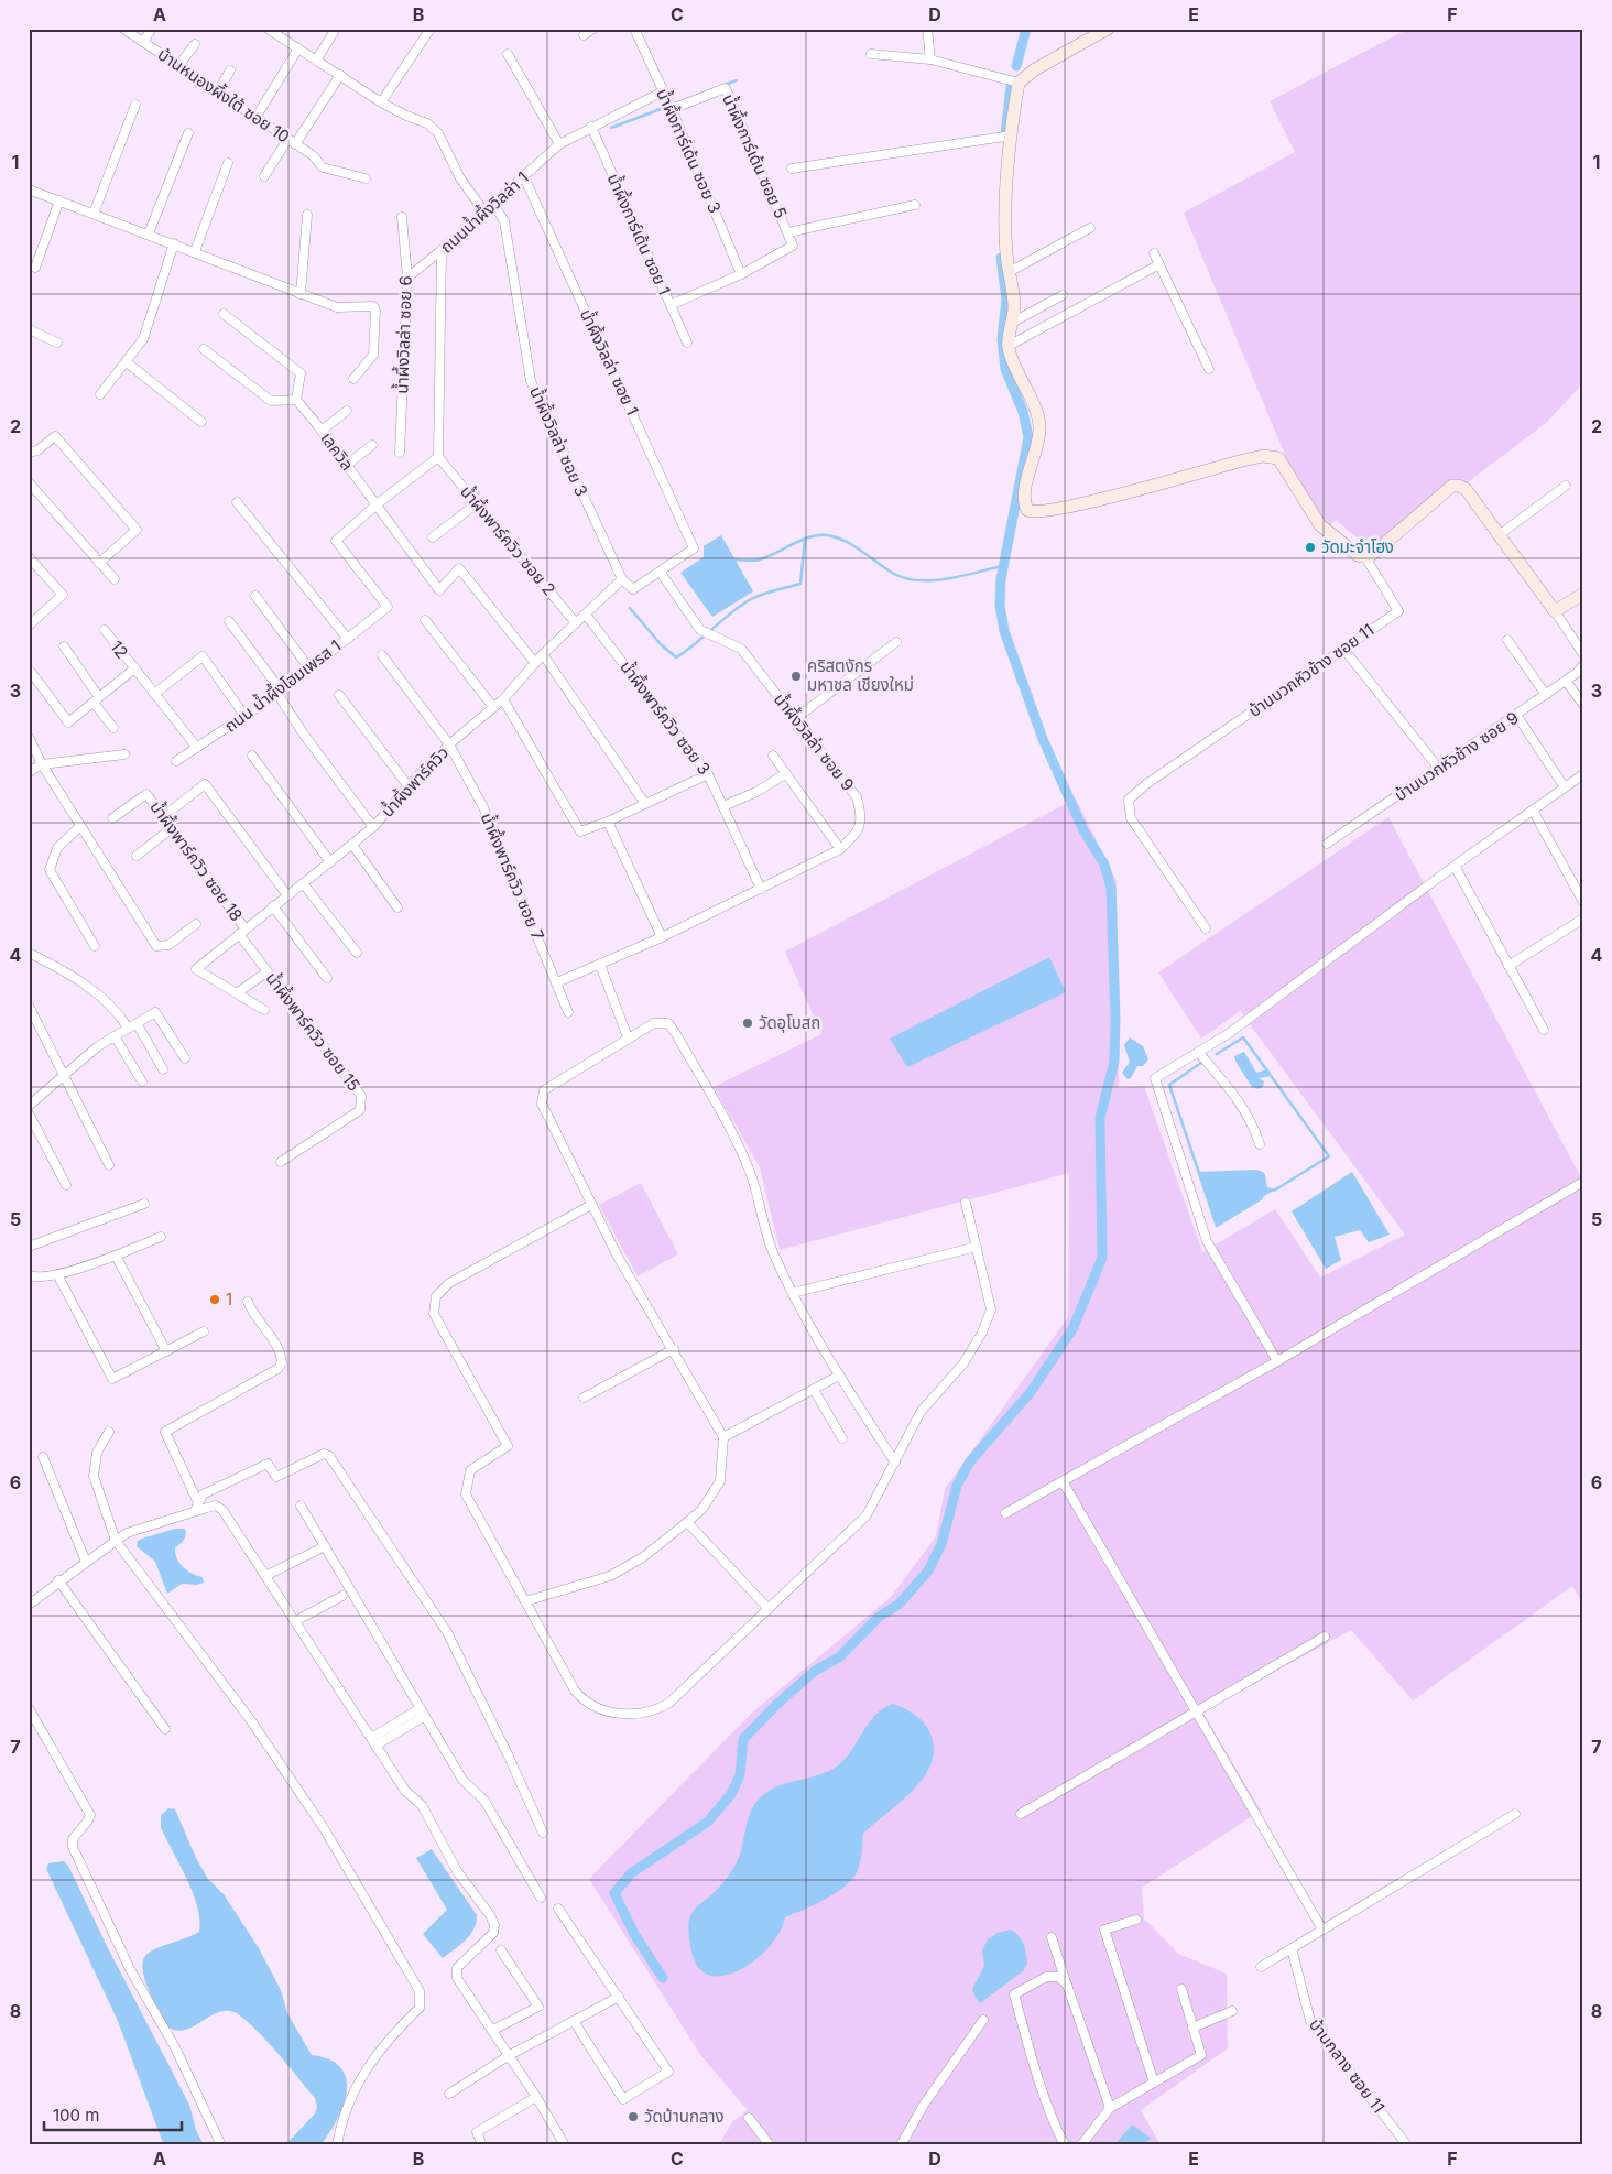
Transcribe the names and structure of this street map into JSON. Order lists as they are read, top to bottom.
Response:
{
  "streets": {
    "street": [
      "บ้านหนองผึ้งใต้ ซอย 10",
      "น้ำผึ้งการ์เด้น ซอย 3",
      "น้ำผึ้งการ์เด้น ซอย 5",
      "ถนนน้ำผึ้งวิลล่า 1",
      "น้ำผึ้งการ์เด้น ซอย 1",
      "น้ำผึ้งวิลล่า ซอย 6",
      "น้ำผึ้งวิลล่า ซอย 1",
      "น้ำผึ้งวิลล่า ซอย 3",
      "เลควิล",
      "น้ำผึ้งพาร์ควิว ซอย 2",
      "12",
      "บ้านบวกหัวช้าง ซอย 11",
      "ถนน น้ำผึ้งโฮมเพรส 1",
      "น้ำผึ้งพาร์ควิว ซอย 3",
      "น้ำผึ้งวิลล่า ซอย 9",
      "บ้านบวกหัวช้าง ซอย 9",
      "น้ำผึ้งพาร์ควิว",
      "น้ำผึ้งพาร์ควิว ซอย 18",
      "น้ำผึ้งพาร์ควิว ซอย 7",
      "น้ำผึ้งพาร์ควิว ซอย 15",
      "บ้านกลาง ซอย 11"
    ]
  },
  "crossings": [
    ["น้ำผึ้งการ์เด้น ซอย 3", "น้ำผึ้งการ์เด้น ซอย 5"],
    ["น้ำผึ้งการ์เด้น ซอย 3", "ถนนน้ำผึ้งวิลล่า 1"],
    ["ถนนน้ำผึ้งวิลล่า 1", "น้ำผึ้งการ์เด้น ซอย 1"],
    ["ถนนน้ำผึ้งวิลล่า 1", "น้ำผึ้งวิลล่า ซอย 6"],
    ["ถนนน้ำผึ้งวิลล่า 1", "น้ำผึ้งวิลล่า ซอย 1"],
    ["ถนนน้ำผึ้งวิลล่า 1", "น้ำผึ้งวิลล่า ซอย 3"],
    ["น้ำผึ้งวิลล่า ซอย 1", "น้ำผึ้งวิลล่า ซอย 9"],
    ["น้ำผึ้งวิลล่า ซอย 3", "น้ำผึ้งพาร์ควิว"],
    ["เลควิล", "ถนน น้ำผึ้งโฮมเพรส 1"],
    ["เลควิล", "น้ำผึ้งพาร์ควิว"],
    ["น้ำผึ้งพาร์ควิว ซอย 2", "น้ำผึ้งพาร์ควิว"],
    ["12", "ถนน น้ำผึ้งโฮมเพรส 1"],
    ["น้ำผึ้งพาร์ควิว ซอย 3", "น้ำผึ้งวิลล่า ซอย 9"],
    ["น้ำผึ้งพาร์ควิว ซอย 3", "น้ำผึ้งพาร์ควิว"],
    ["น้ำผึ้งวิลล่า ซอย 9", "น้ำผึ้งพาร์ควิว ซอย 7"],
    ["น้ำผึ้งพาร์ควิว", "น้ำผึ้งพาร์ควิว ซอย 18"],
    ["น้ำผึ้งพาร์ควิว", "น้ำผึ้งพาร์ควิว ซอย 7"],
    ["น้ำผึ้งพาร์ควิว", "น้ำผึ้งพาร์ควิว ซอย 15"],
    ["น้ำผึ้งพาร์ควิว ซอย 18", "น้ำผึ้งพาร์ควิว ซอย 15"]
  ],
  "places": [
    "วัดมะจำโฮง",
    "คริสตงักร มหาชล เชียงใหม่",
    "วัดอุโบสถ",
    "1",
    "วัดบ้านกลาง"
  ],
  "scale_bar": "100 m",
  "grid": {
    "columns": [
      "A",
      "B",
      "C",
      "D",
      "E",
      "F"
    ],
    "rows": [
      "1",
      "2",
      "3",
      "4",
      "5",
      "6",
      "7",
      "8"
    ]
  }
}
